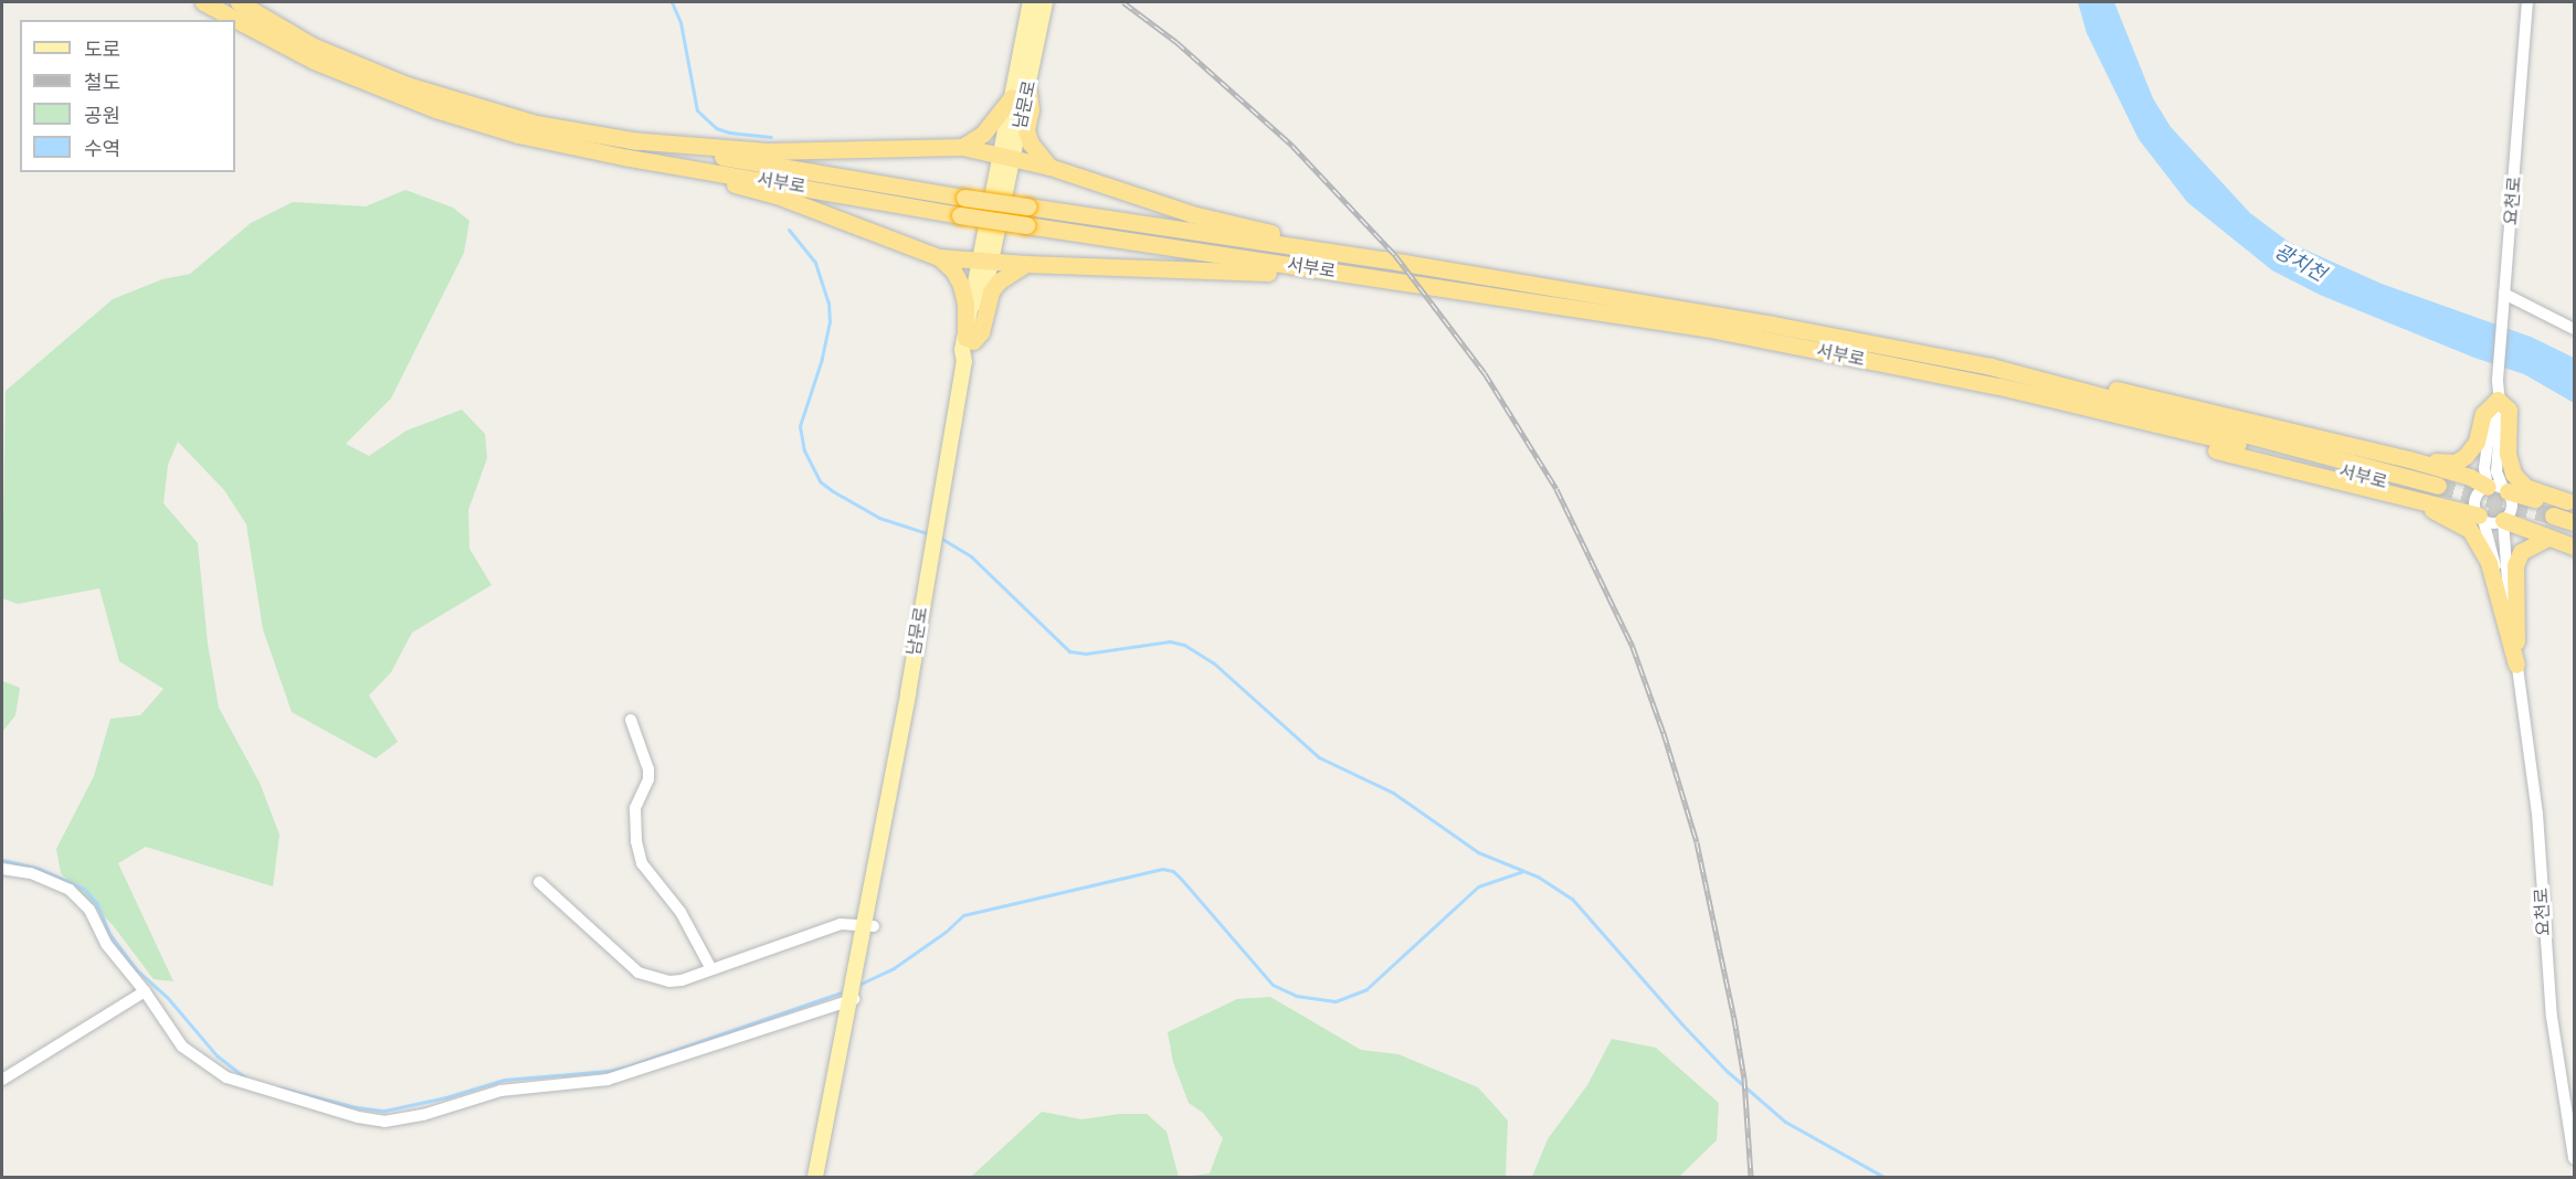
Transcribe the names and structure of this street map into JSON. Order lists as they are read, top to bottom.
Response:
{
  "streets": {
    "highway": ["서부로"],
    "main road": ["남문로"],
    "street": ["요천로"]
  },
  "water": ["광치천"],
  "legend": [
    "도로",
    "철도",
    "공원",
    "수역"
  ]
}
